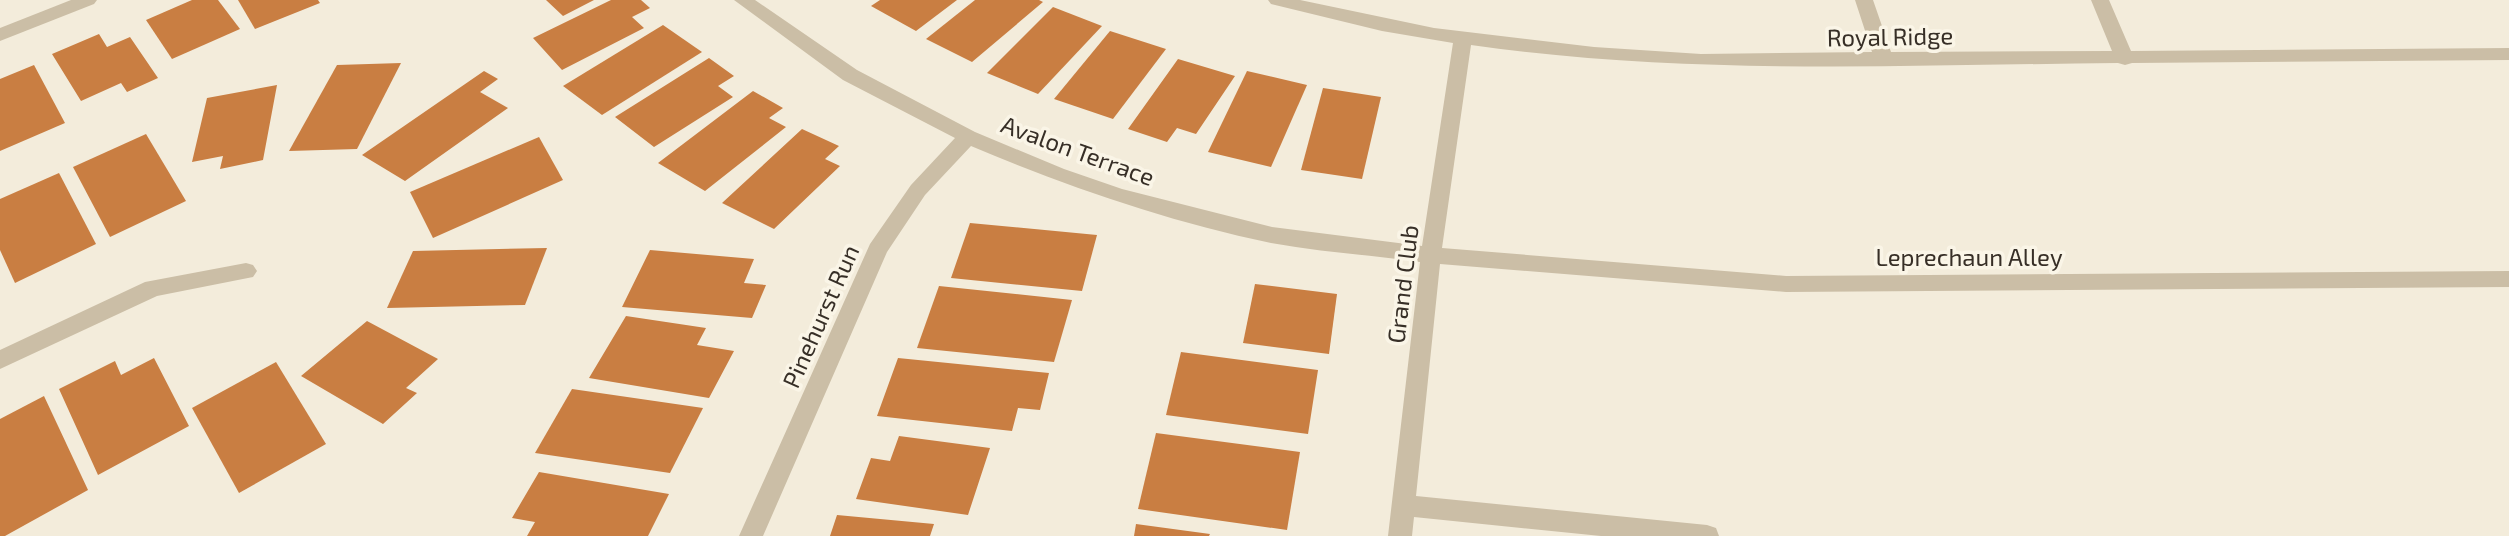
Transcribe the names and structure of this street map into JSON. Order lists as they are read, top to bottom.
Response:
{
  "streets": {
    "street": [
      "Royal Ridge",
      "Avalon Terrace",
      "Leprechaun Alley",
      "Grand Club",
      "Pinehurst Run"
    ]
  },
  "crossings": [
    ["Royal Ridge", "Grand Club"],
    ["Avalon Terrace", "Leprechaun Alley"],
    ["Avalon Terrace", "Grand Club"],
    ["Avalon Terrace", "Pinehurst Run"],
    ["Leprechaun Alley", "Grand Club"]
  ]
}
